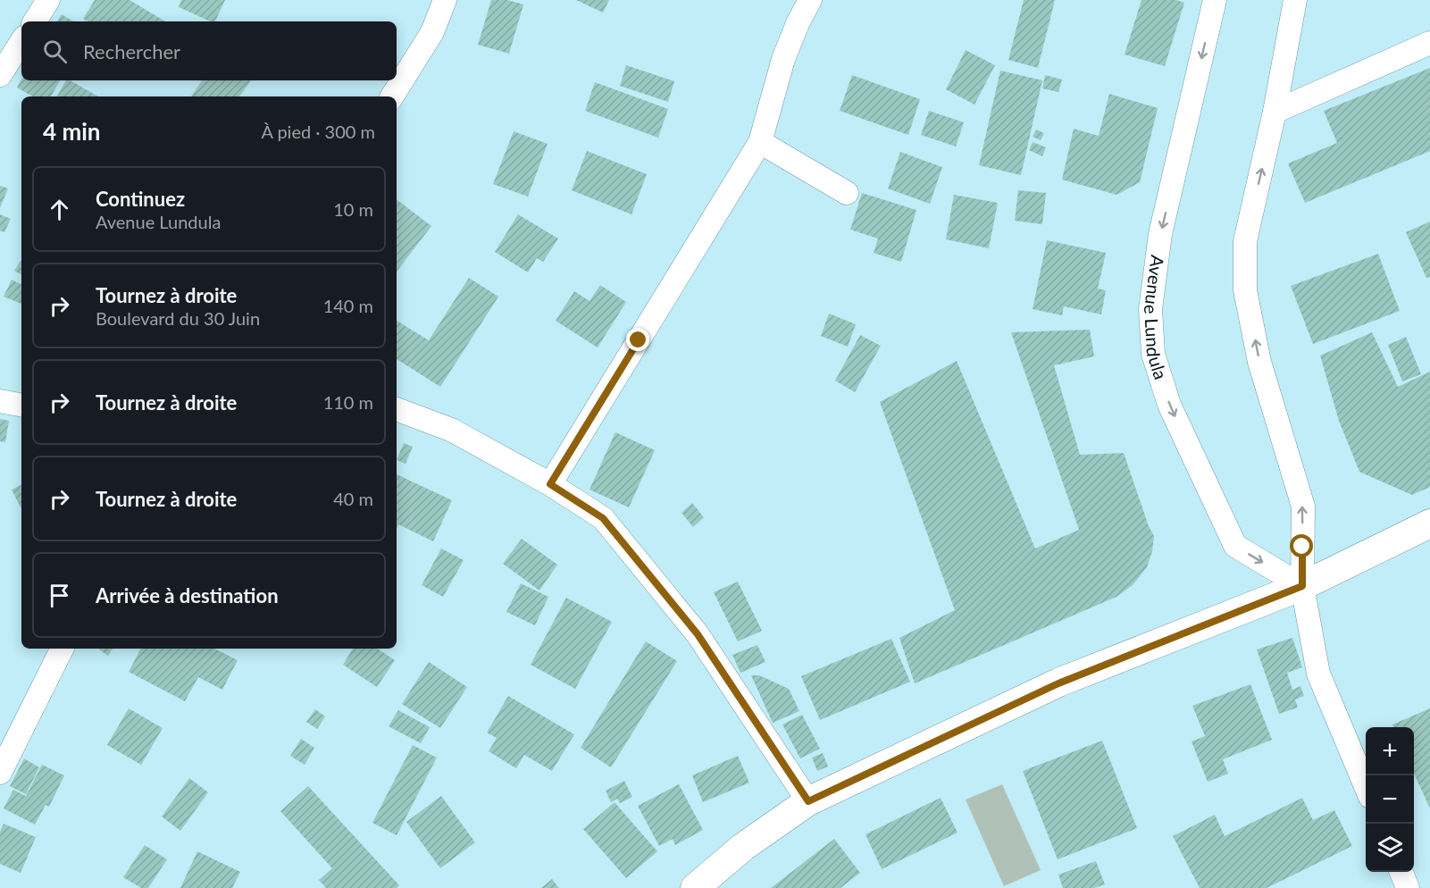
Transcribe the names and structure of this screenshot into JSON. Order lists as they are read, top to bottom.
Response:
{
  "streets": {
    "street": ["Avenue Lundula"]
  },
  "page": {
    "search": "Rechercher",
    "heading": ["4 min", "À pied · 300 m"],
    "list": [
      ["Continuez", "Avenue Lundula", "10 m"],
      ["Tournez à droite", "Boulevard du 30 Juin", "140 m"],
      ["Tournez à droite", "110 m"],
      ["Tournez à droite", "40 m"],
      "Arrivée à destination"
    ],
    "map_buttons": ["+", "−"]
  }
}
